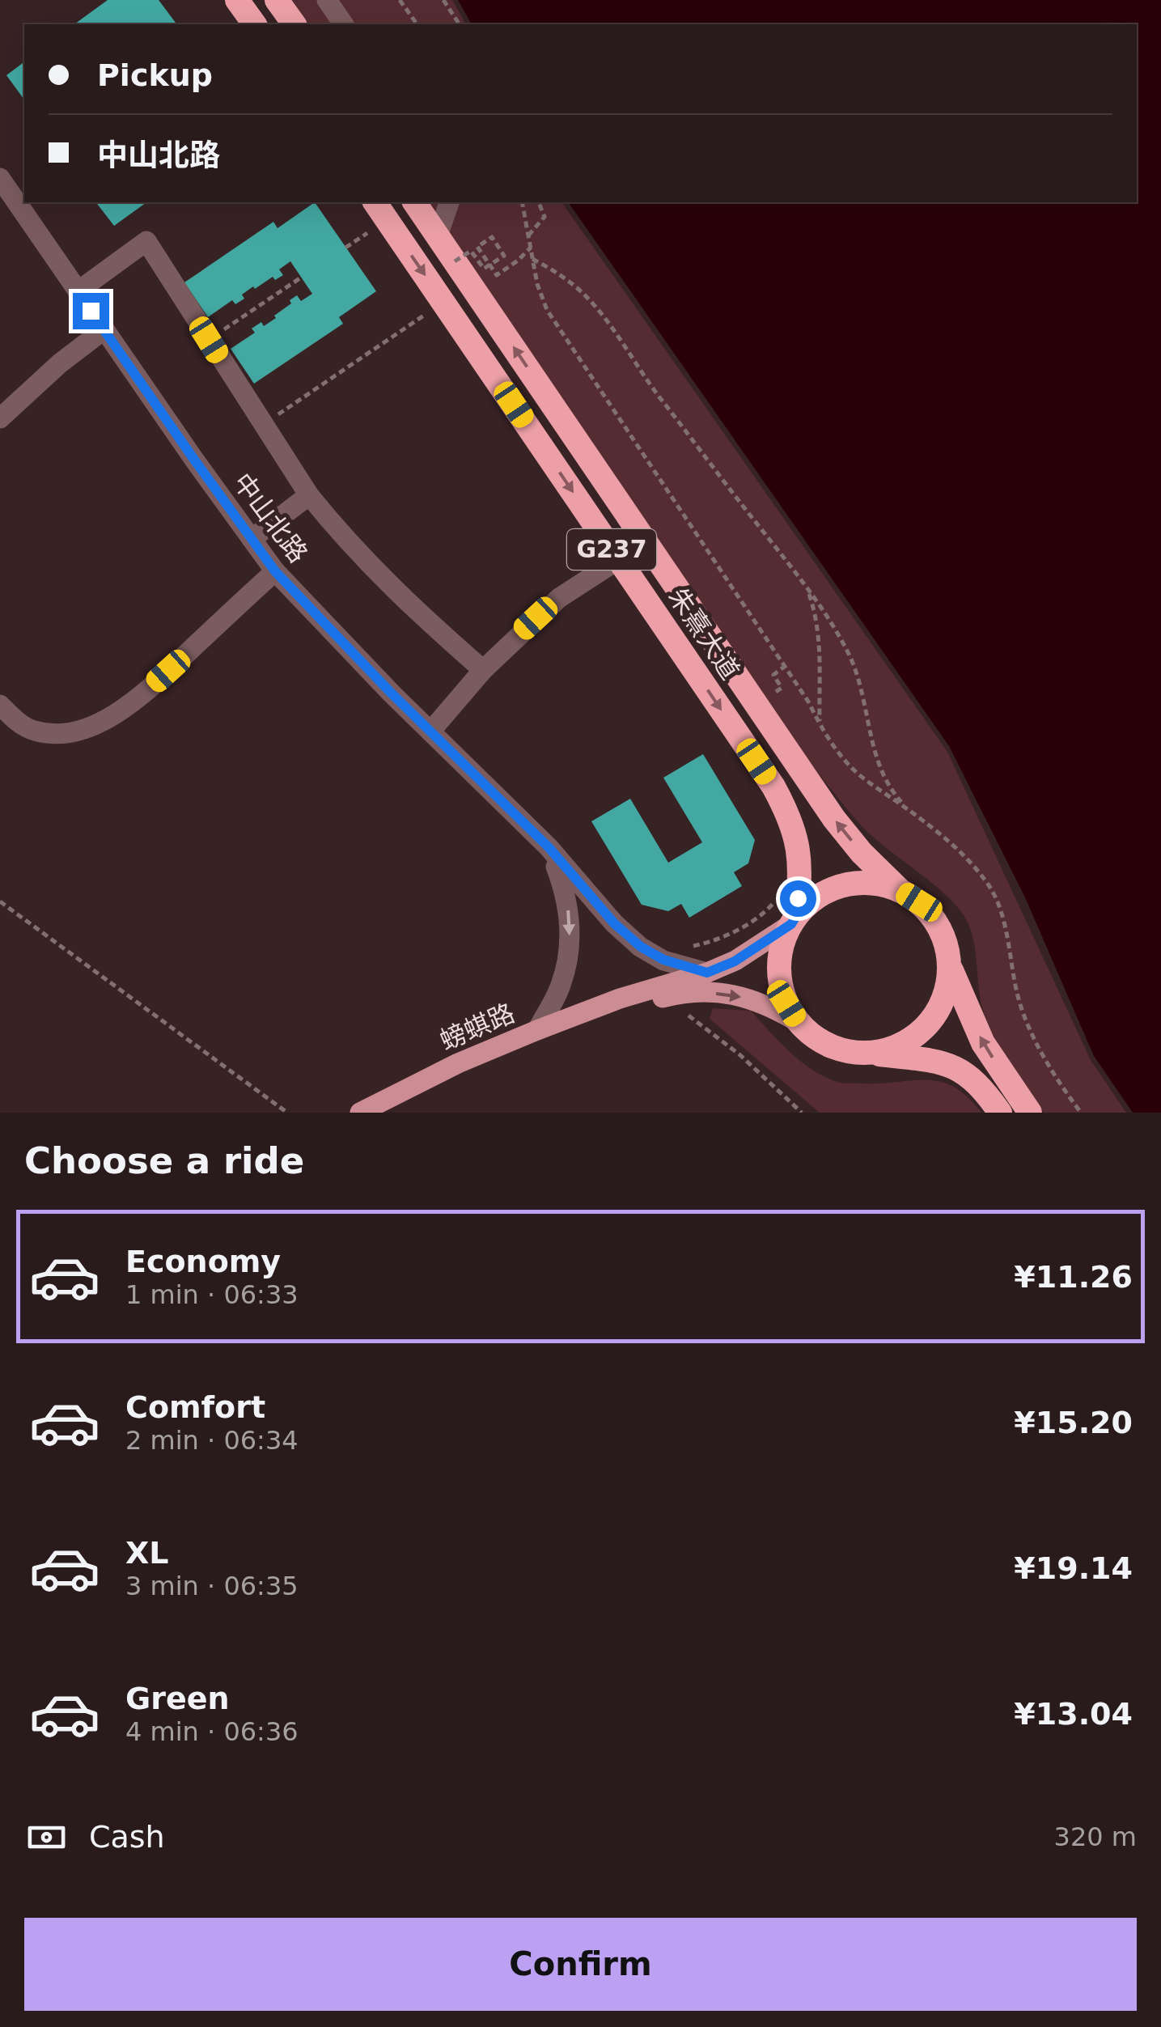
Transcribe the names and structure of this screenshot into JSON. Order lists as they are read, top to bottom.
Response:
{
  "streets": {
    "highway": ["G237", "朱熹大道"],
    "main road": ["螃蜞路"],
    "street": ["中山北路"]
  },
  "crossings": [
    ["G237", "朱熹大道"]
  ],
  "page": {
    "banner": ["Pickup", "中山北路"],
    "heading": "Choose a ride",
    "list": [
      {
        "name": "Economy",
        "note": "1 min · 06:33",
        "value": "¥11.26"
      },
      {
        "name": "Comfort",
        "note": "2 min · 06:34",
        "value": "¥15.20"
      },
      {
        "name": "XL",
        "note": "3 min · 06:35",
        "value": "¥19.14"
      },
      {
        "name": "Green",
        "note": "4 min · 06:36",
        "value": "¥13.04"
      }
    ],
    "pay": ["Cash", "320 m"],
    "buttons": "Confirm"
  }
}
